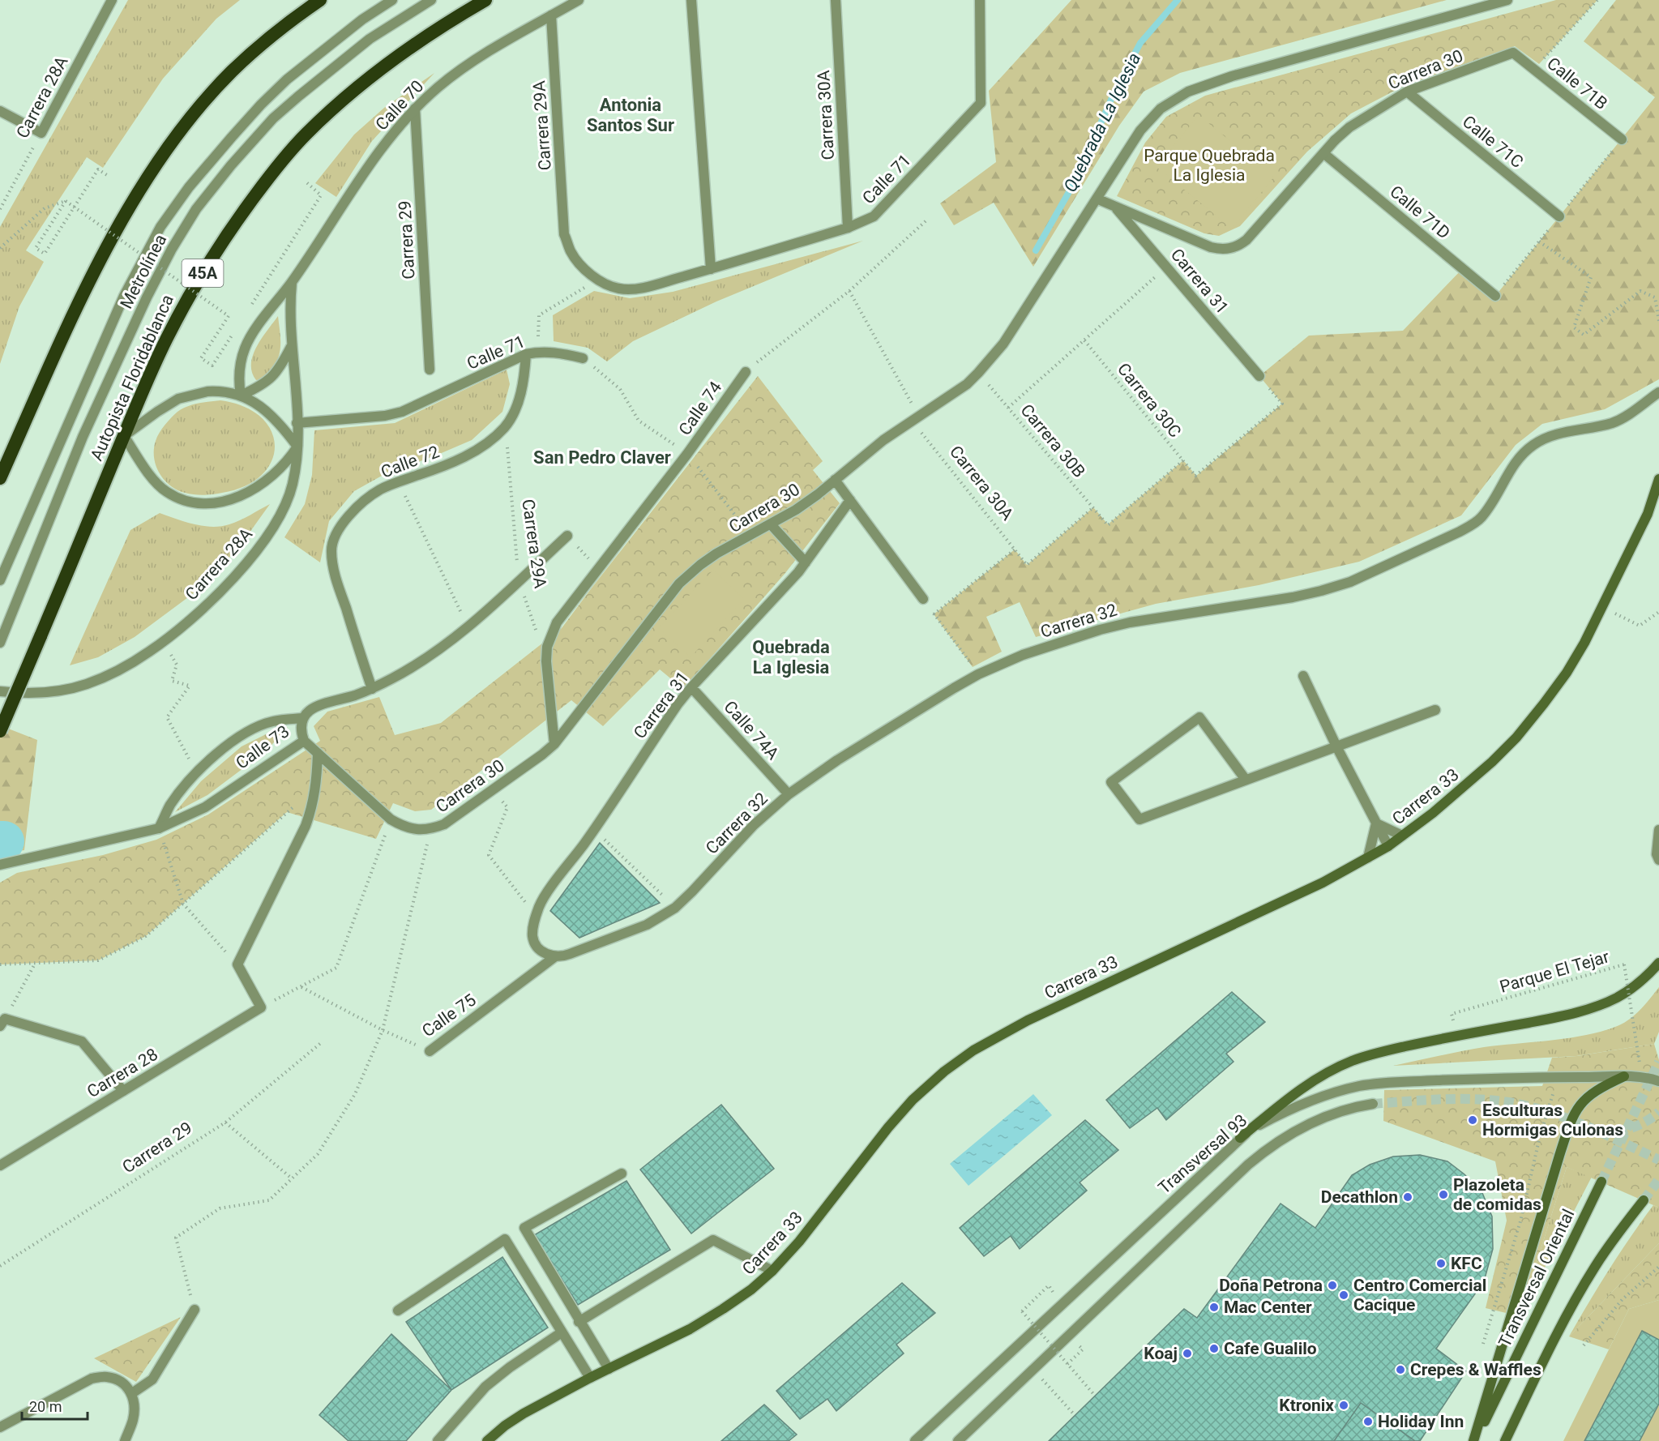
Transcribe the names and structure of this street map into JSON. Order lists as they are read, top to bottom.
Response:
{
  "streets": {
    "highway": ["45A", "Autopista Floridablanca"],
    "main road": ["Carrera 33", "Transversal Oriental"],
    "street": [
      "Carrera 30",
      "Calle 71B",
      "Carrera 28A",
      "Calle 70",
      "Carrera 30A",
      "Carrera 29A",
      "Calle 71C",
      "Calle 71",
      "Calle 71D",
      "Carrera 29",
      "Metrolínea",
      "Carrera 31",
      "Calle 74",
      "Calle 72",
      "Carrera 32",
      "Calle 74A",
      "Calle 73",
      "Calle 75",
      "Carrera 28",
      "Transversal 93"
    ],
    "path": ["Carrera 30C", "Carrera 30B", "Parque El Tejar"]
  },
  "crossings": [
    ["Carrera 30", "Calle 71B"],
    ["Carrera 30", "Carrera 30A"],
    ["Carrera 30", "Calle 71C"],
    ["Carrera 30", "Calle 71D"],
    ["Carrera 30", "Carrera 31"],
    ["Carrera 30", "Calle 74"],
    ["Carrera 30", "Carrera 30B"],
    ["Carrera 30", "Calle 75"],
    ["Carrera 28A", "Calle 70"],
    ["Carrera 28A", "Autopista Floridablanca"],
    ["Calle 70", "Carrera 29A"],
    ["Calle 70", "Carrera 29"],
    ["Calle 70", "Autopista Floridablanca"],
    ["Carrera 30A", "Calle 71"],
    ["Carrera 30A", "Carrera 30B"],
    ["Carrera 29A", "Calle 71"],
    ["Carrera 29A", "Calle 74"],
    ["Carrera 29A", "Calle 72"],
    ["Carrera 29A", "Calle 73"],
    ["Carrera 31", "Carrera 30C"],
    ["Carrera 31", "Carrera 32"],
    ["Carrera 31", "Calle 74A"],
    ["Carrera 31", "Calle 75"],
    ["Carrera 30C", "Carrera 30B"],
    ["Calle 72", "Calle 73"],
    ["Carrera 32", "Calle 74A"],
    ["Carrera 32", "Calle 75"]
  ],
  "districts": ["Antonia Santos Sur", "San Pedro Claver", "Quebrada La Iglesia"],
  "water": ["Quebrada La Iglesia"],
  "parks": ["Parque Quebrada La Iglesia"],
  "places": [
    "Esculturas Hormigas Culonas",
    "Plazoleta de comidas",
    "Decathlon",
    "KFC",
    "Doña Petrona",
    "Centro Comercial Cacique",
    "Mac Center",
    "Cafe Gualilo",
    "Koaj",
    "Crepes & Waffles",
    "Ktronix",
    "Holiday Inn"
  ],
  "scale_bar": "20 m"
}
